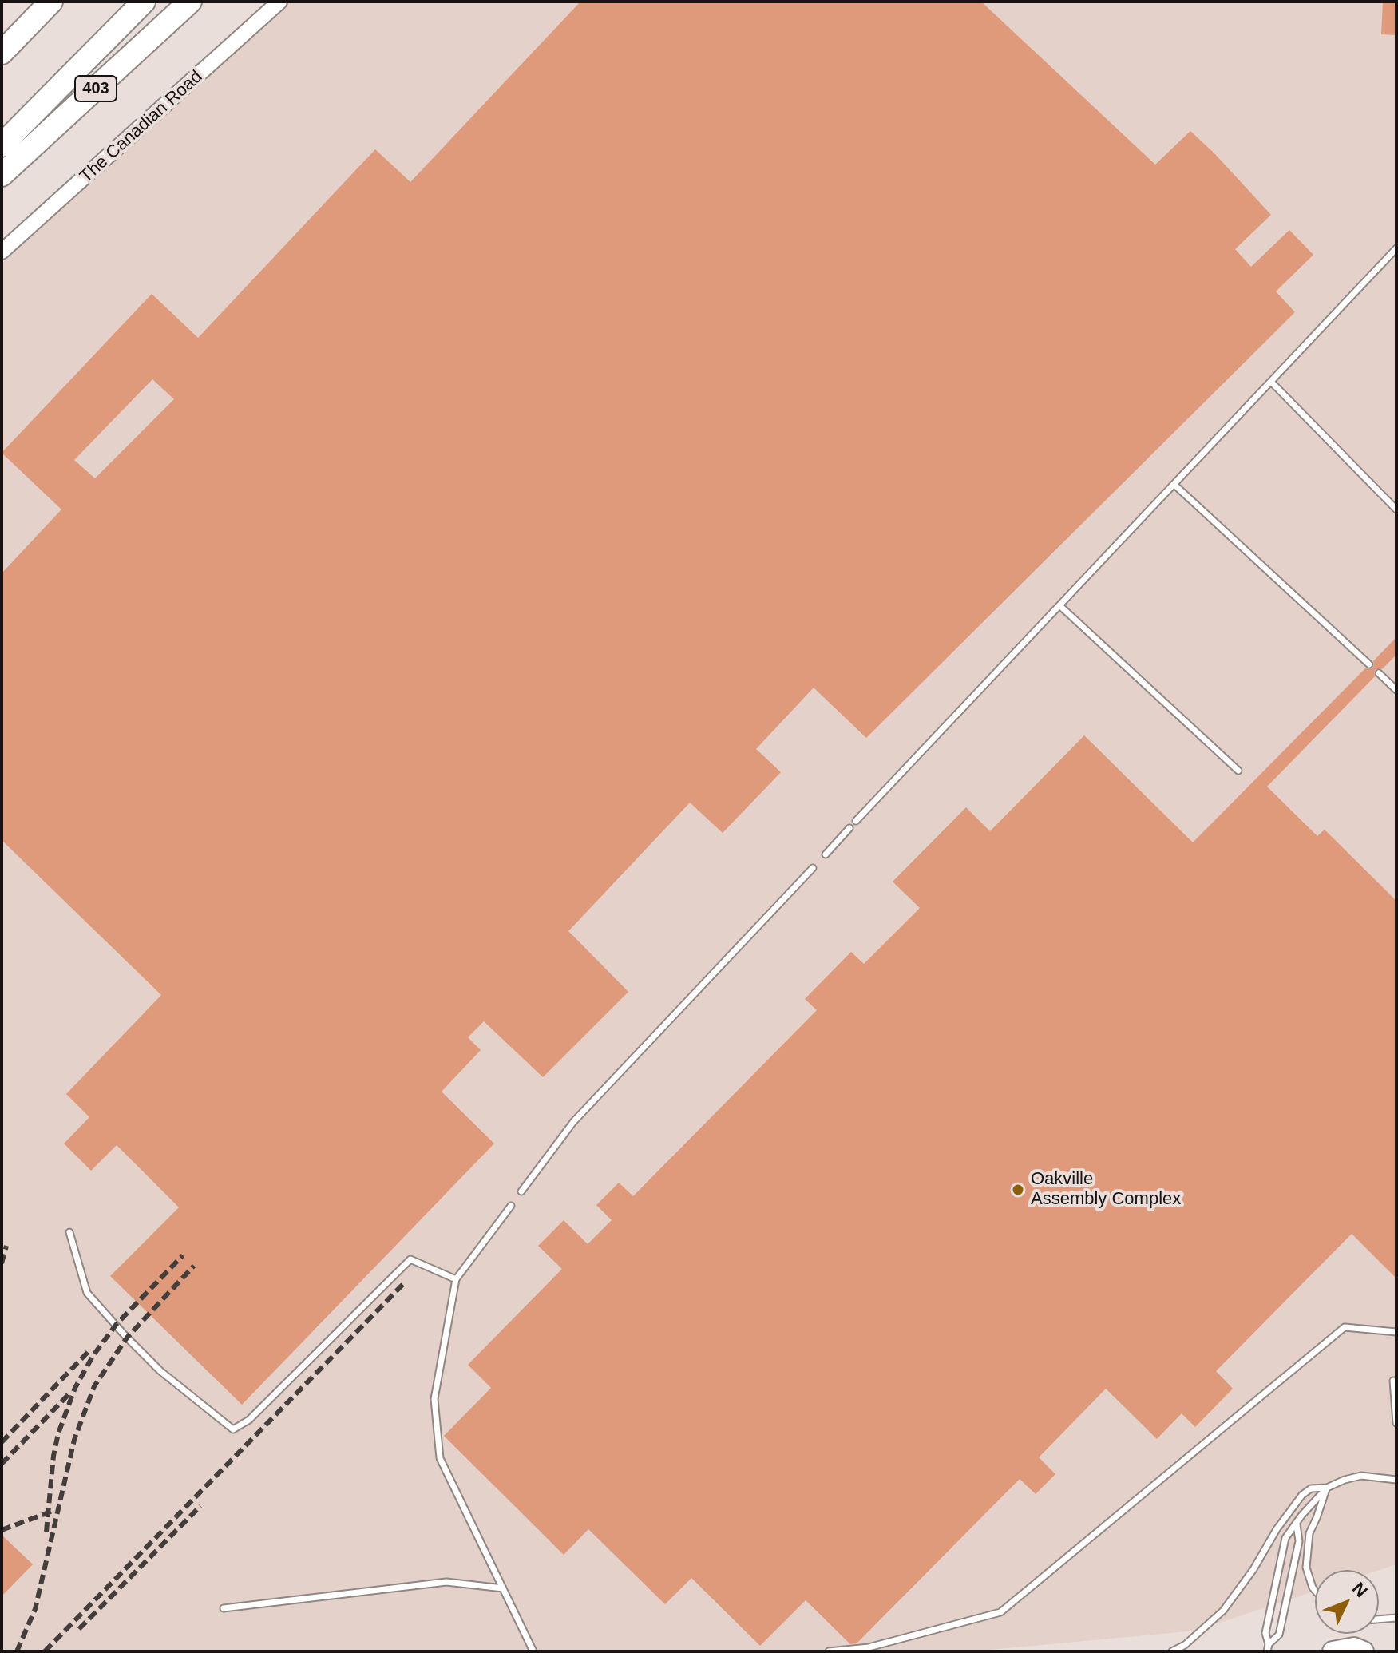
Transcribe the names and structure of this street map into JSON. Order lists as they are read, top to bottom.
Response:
{
  "streets": {
    "highway": ["403"],
    "street": ["The Canadian Road"]
  },
  "places": ["Oakville Assembly Complex"],
  "north": "top right"
}
